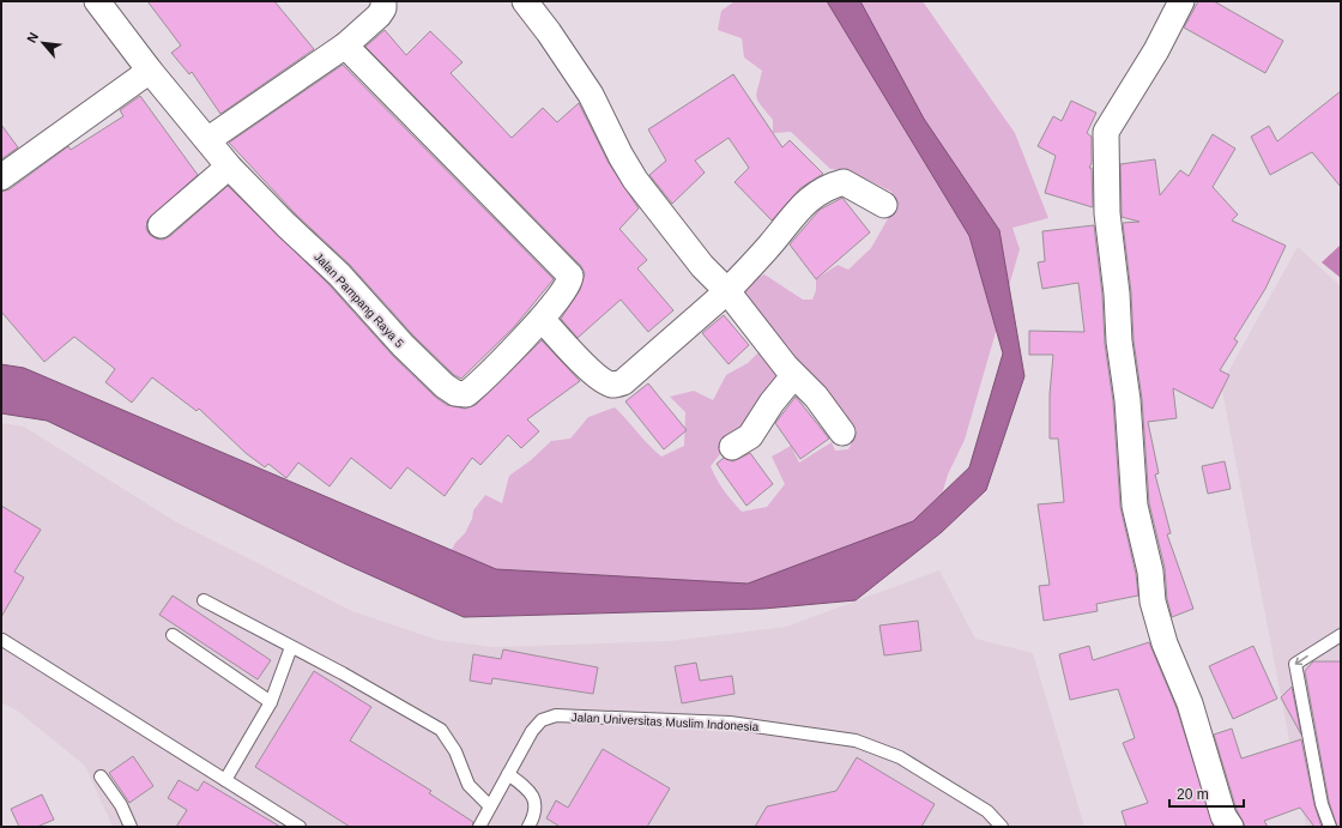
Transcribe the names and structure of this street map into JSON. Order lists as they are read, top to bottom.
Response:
{
  "streets": {
    "street": ["Jalan Pampang Raya 5"],
    "lane": ["Jalan Universitas Muslim Indonesia"]
  },
  "scale_bar": "20 m",
  "north": "top left"
}
